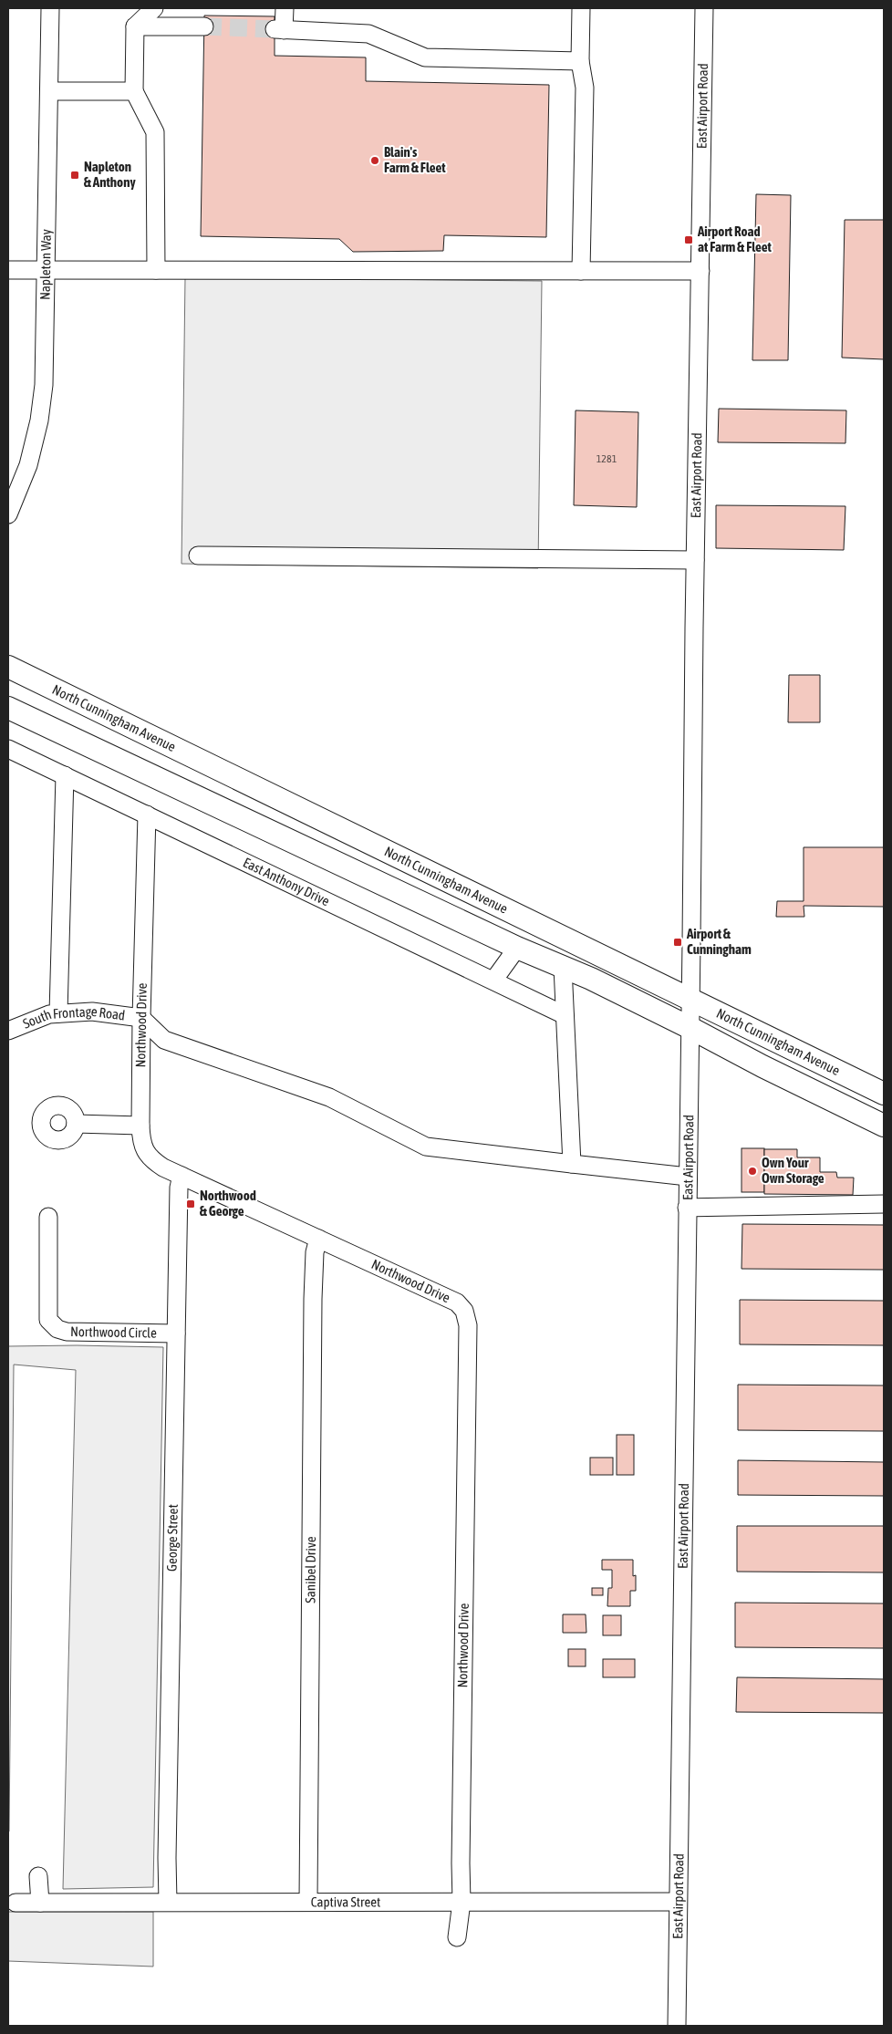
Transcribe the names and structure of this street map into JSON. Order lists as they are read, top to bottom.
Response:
{
  "streets": {
    "main road": ["North Cunningham Avenue"],
    "street": [
      "East Airport Road",
      "Napleton Way",
      "East Anthony Drive",
      "South Frontage Road",
      "Northwood Drive",
      "Northwood Circle",
      "George Street",
      "Sanibel Drive",
      "Captiva Street"
    ]
  },
  "crossings": [
    ["East Airport Road", "North Cunningham Avenue"],
    ["East Airport Road", "Captiva Street"],
    ["East Anthony Drive", "Northwood Drive"],
    ["South Frontage Road", "Northwood Drive"],
    ["Northwood Drive", "George Street"],
    ["Northwood Drive", "Sanibel Drive"],
    ["Northwood Drive", "Captiva Street"],
    ["Northwood Circle", "George Street"],
    ["George Street", "Captiva Street"],
    ["Sanibel Drive", "Captiva Street"]
  ],
  "places": {
    "other": ["Blain's Farm & Fleet", "Own Your Own Storage"],
    "transit": [
      "Napleton & Anthony",
      "Airport Road at Farm & Fleet",
      "Airport & Cunningham",
      "Northwood & George"
    ]
  },
  "house_numbers": ["1281"]
}
